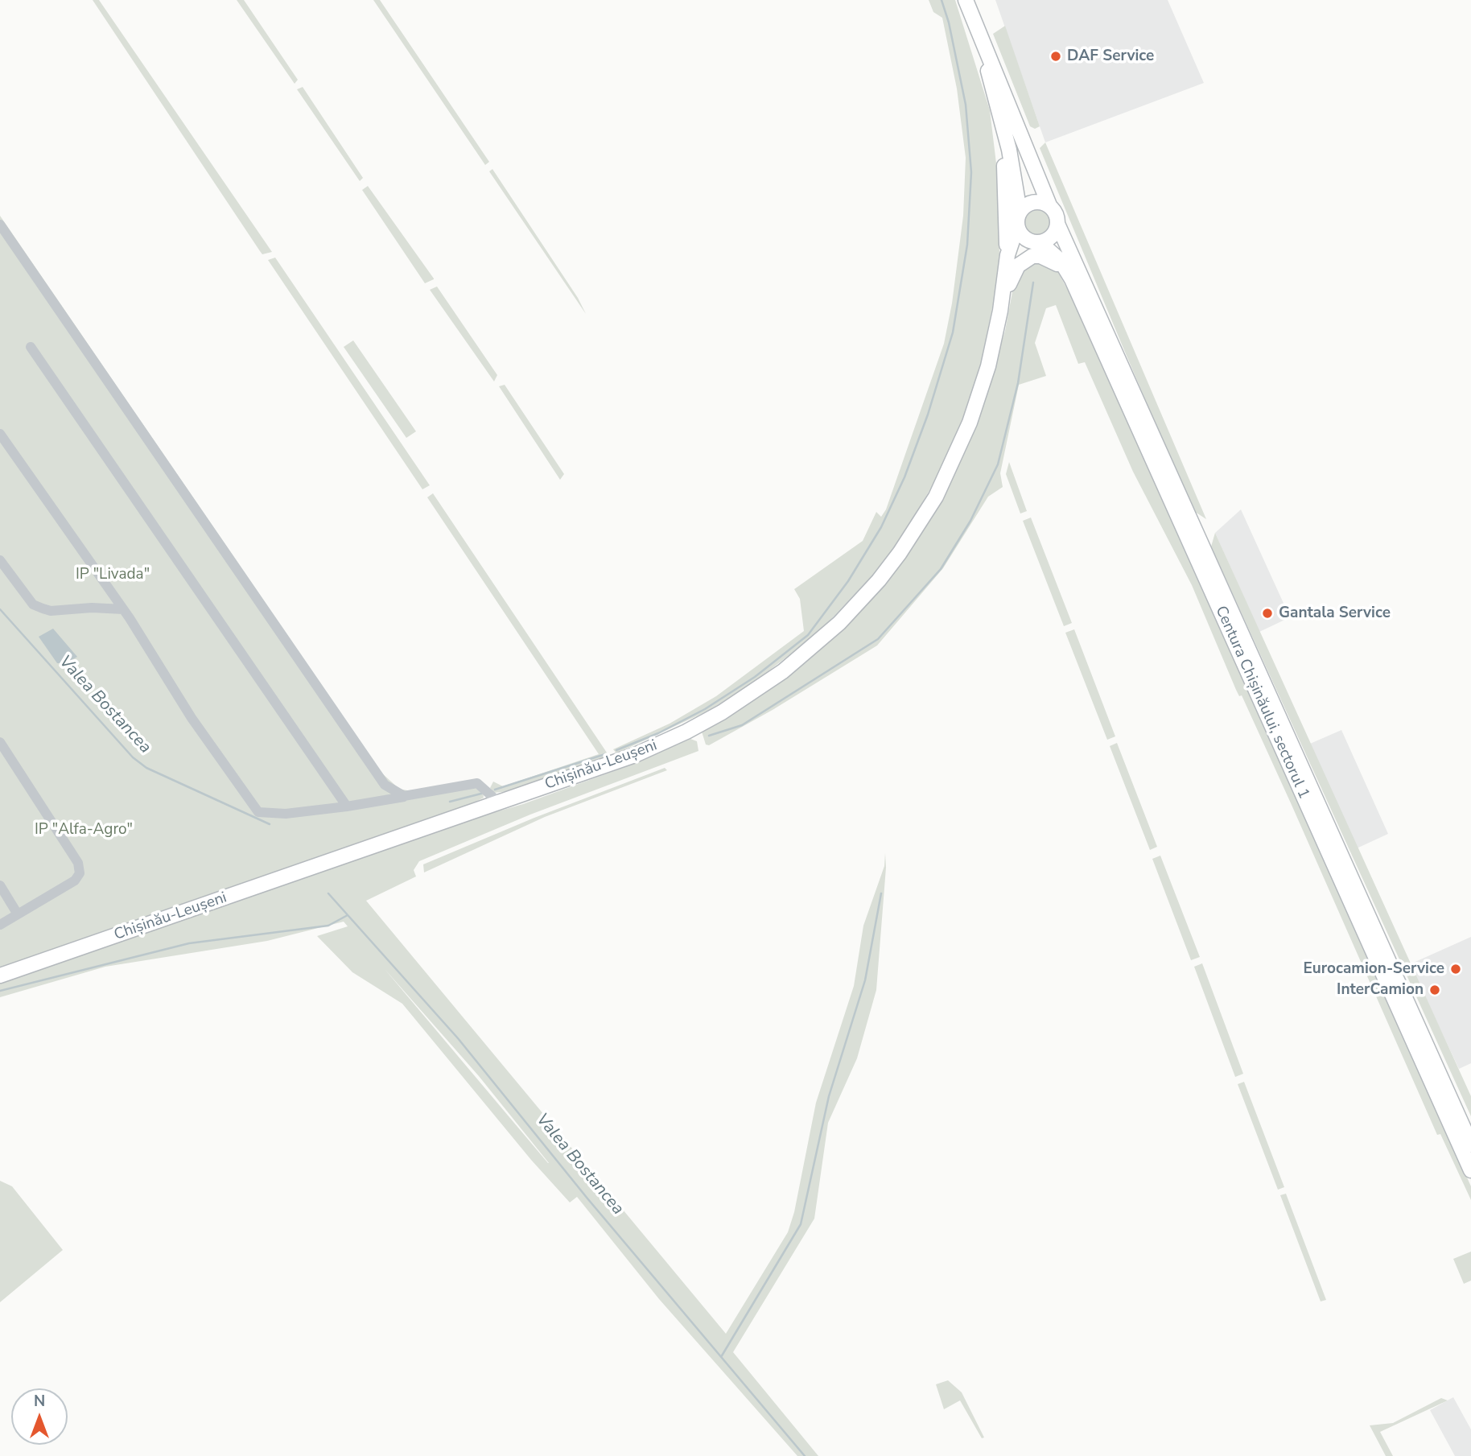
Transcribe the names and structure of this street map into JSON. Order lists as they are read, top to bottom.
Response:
{
  "streets": {
    "highway": ["Centura Chișinăului, sectorul 1", "Chișinău-Leușeni"]
  },
  "water": ["Valea Bostancea"],
  "parks": ["IP \"Livada\"", "IP \"Alfa-Agro\""],
  "places": [
    "DAF Service",
    "Gantala Service",
    "Eurocamion-Service",
    "InterCamion"
  ],
  "north": "top"
}
